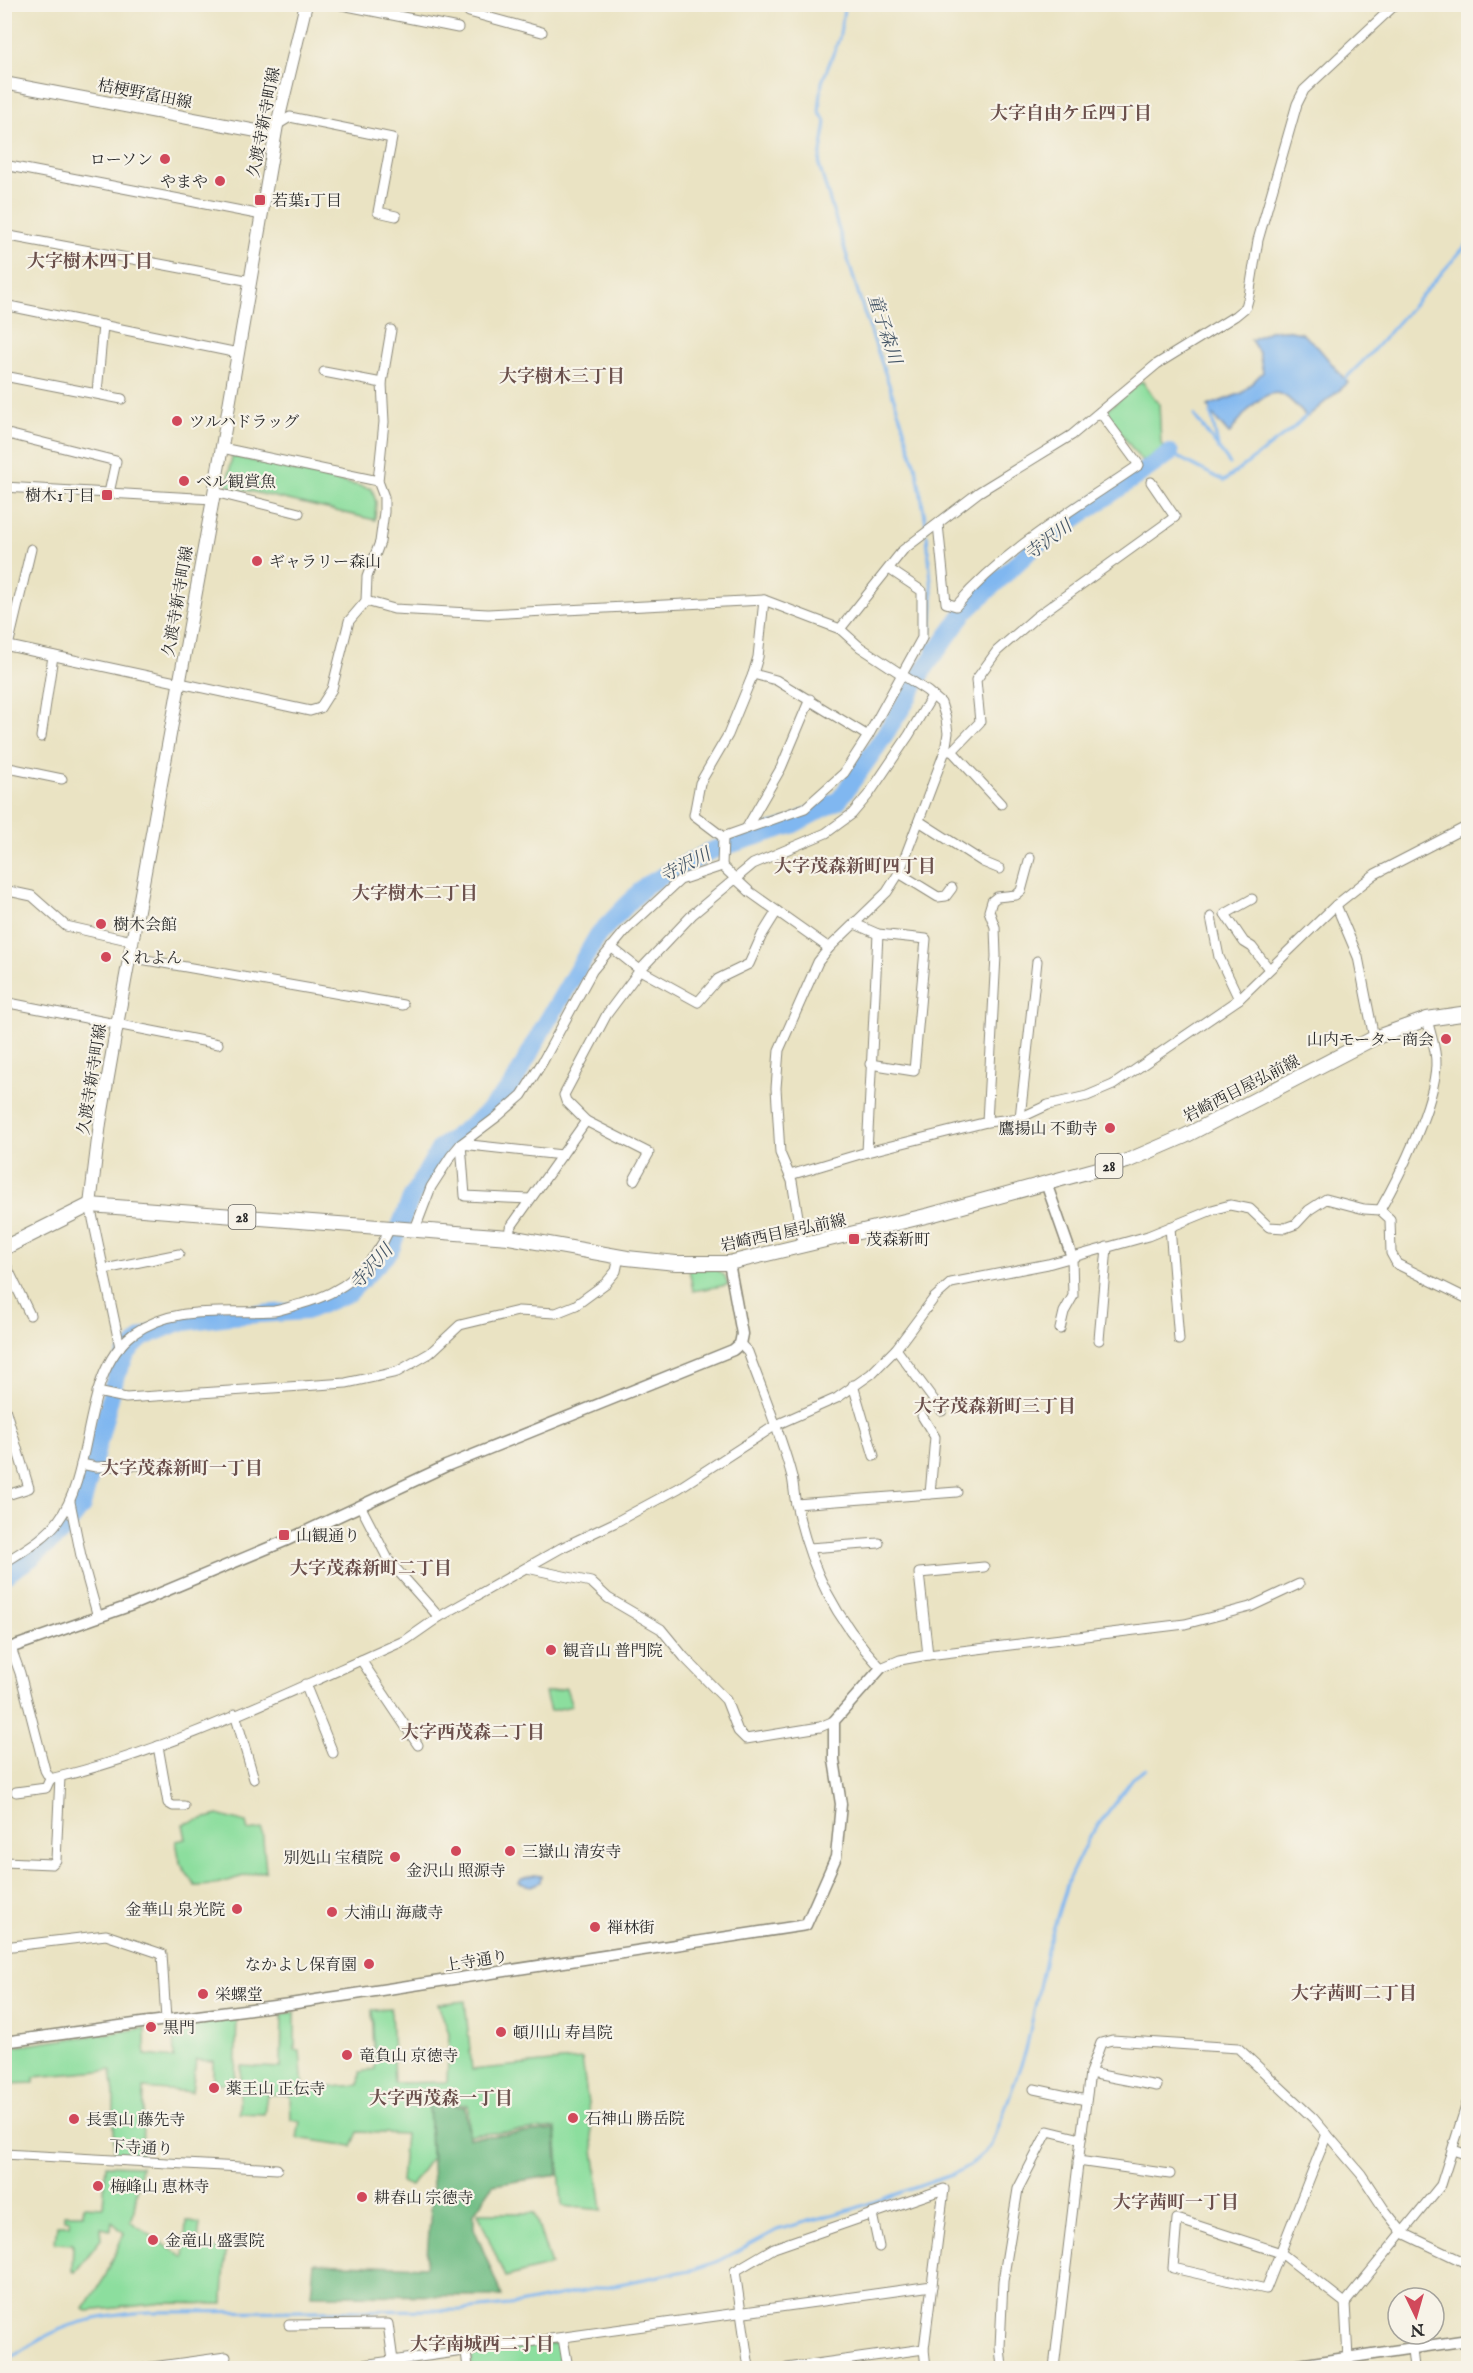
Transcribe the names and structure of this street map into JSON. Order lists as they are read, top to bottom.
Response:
{
  "streets": {
    "main road": [
      "桔梗野富田線",
      "久渡寺新寺町線",
      "岩崎西目屋弘前線",
      "28"
    ],
    "street": ["上寺通り", "下寺通り"]
  },
  "crossings": [
    ["桔梗野富田線", "久渡寺新寺町線"],
    ["久渡寺新寺町線", "岩崎西目屋弘前線"]
  ],
  "districts": [
    "大字自由ケ丘四丁目",
    "大字樹木四丁目",
    "大字樹木三丁目",
    "大字茂森新町四丁目",
    "大字樹木二丁目",
    "大字茂森新町三丁目",
    "大字茂森新町一丁目",
    "大字茂森新町二丁目",
    "大字西茂森二丁目",
    "大字茜町二丁目",
    "大字西茂森一丁目",
    "大字茜町一丁目",
    "大字南城西二丁目"
  ],
  "water": ["童子森川", "寺沢川"],
  "places": {
    "other": [
      "ローソン",
      "やまや",
      "ツルハドラッグ",
      "ベル観賞魚",
      "ギャラリー森山",
      "樹木会館",
      "くれよん",
      "山内モーター商会",
      "鷹揚山 不動寺",
      "観音山 普門院",
      "金沢山 照源寺",
      "三嶽山 清安寺",
      "別処山 宝積院",
      "金華山 泉光院",
      "大浦山 海蔵寺",
      "禅林街",
      "なかよし保育園",
      "栄螺堂",
      "黒門",
      "頓川山 寿昌院",
      "竜負山 京徳寺",
      "薬王山 正伝寺",
      "石神山 勝岳院",
      "長雲山 藤先寺",
      "梅峰山 恵林寺",
      "耕春山 宗徳寺",
      "金竜山 盛雲院"
    ],
    "transit": [
      "若葉1丁目",
      "樹木1丁目",
      "茂森新町",
      "山観通り"
    ]
  },
  "north": "bottom"
}
